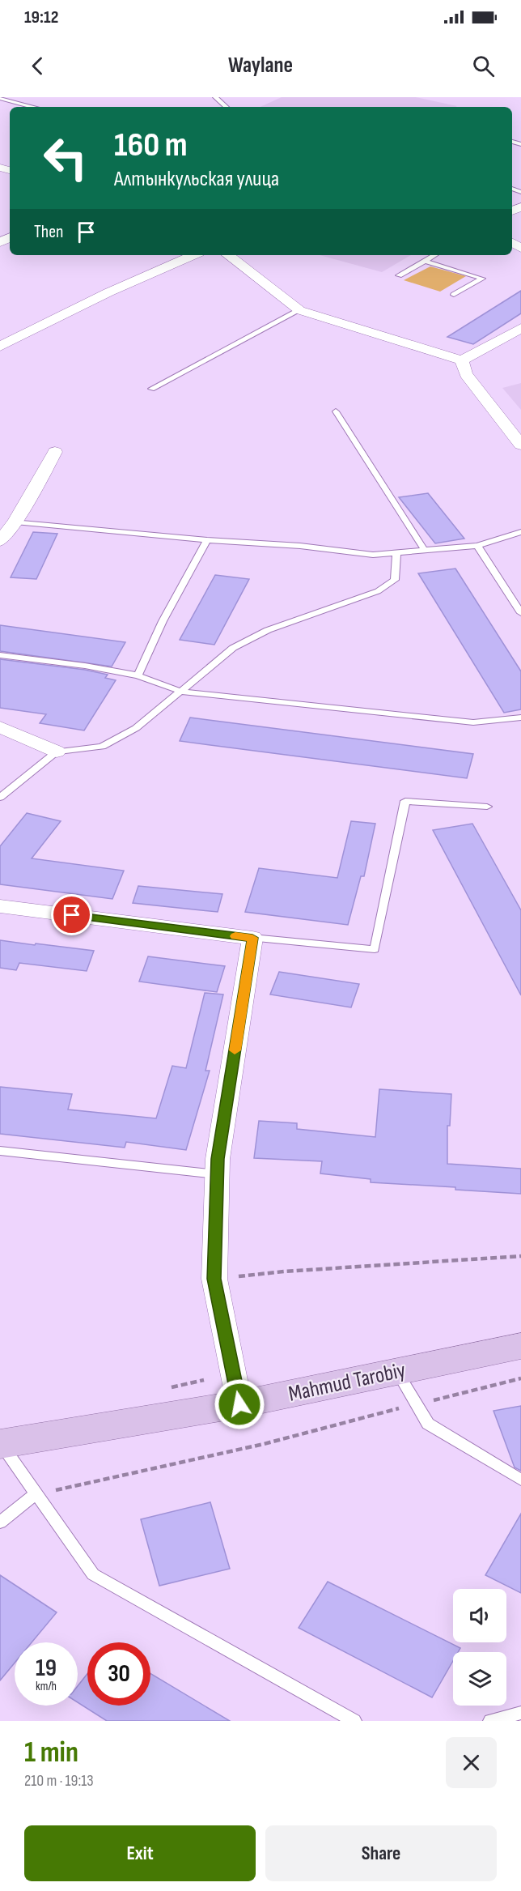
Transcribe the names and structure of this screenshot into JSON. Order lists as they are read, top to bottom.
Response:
{
  "streets": {
    "main road": ["Mahmud Tarobiy"]
  },
  "page": {
    "status": "19:12",
    "header": "Waylane",
    "turn": ["160 m", "Алтынкульская улица"],
    "then": "Then",
    "speed": "19 km/h",
    "limit": "30",
    "heading": ["1 min", "210 m · 19:13"],
    "buttons": ["Exit", "Share"]
  }
}
